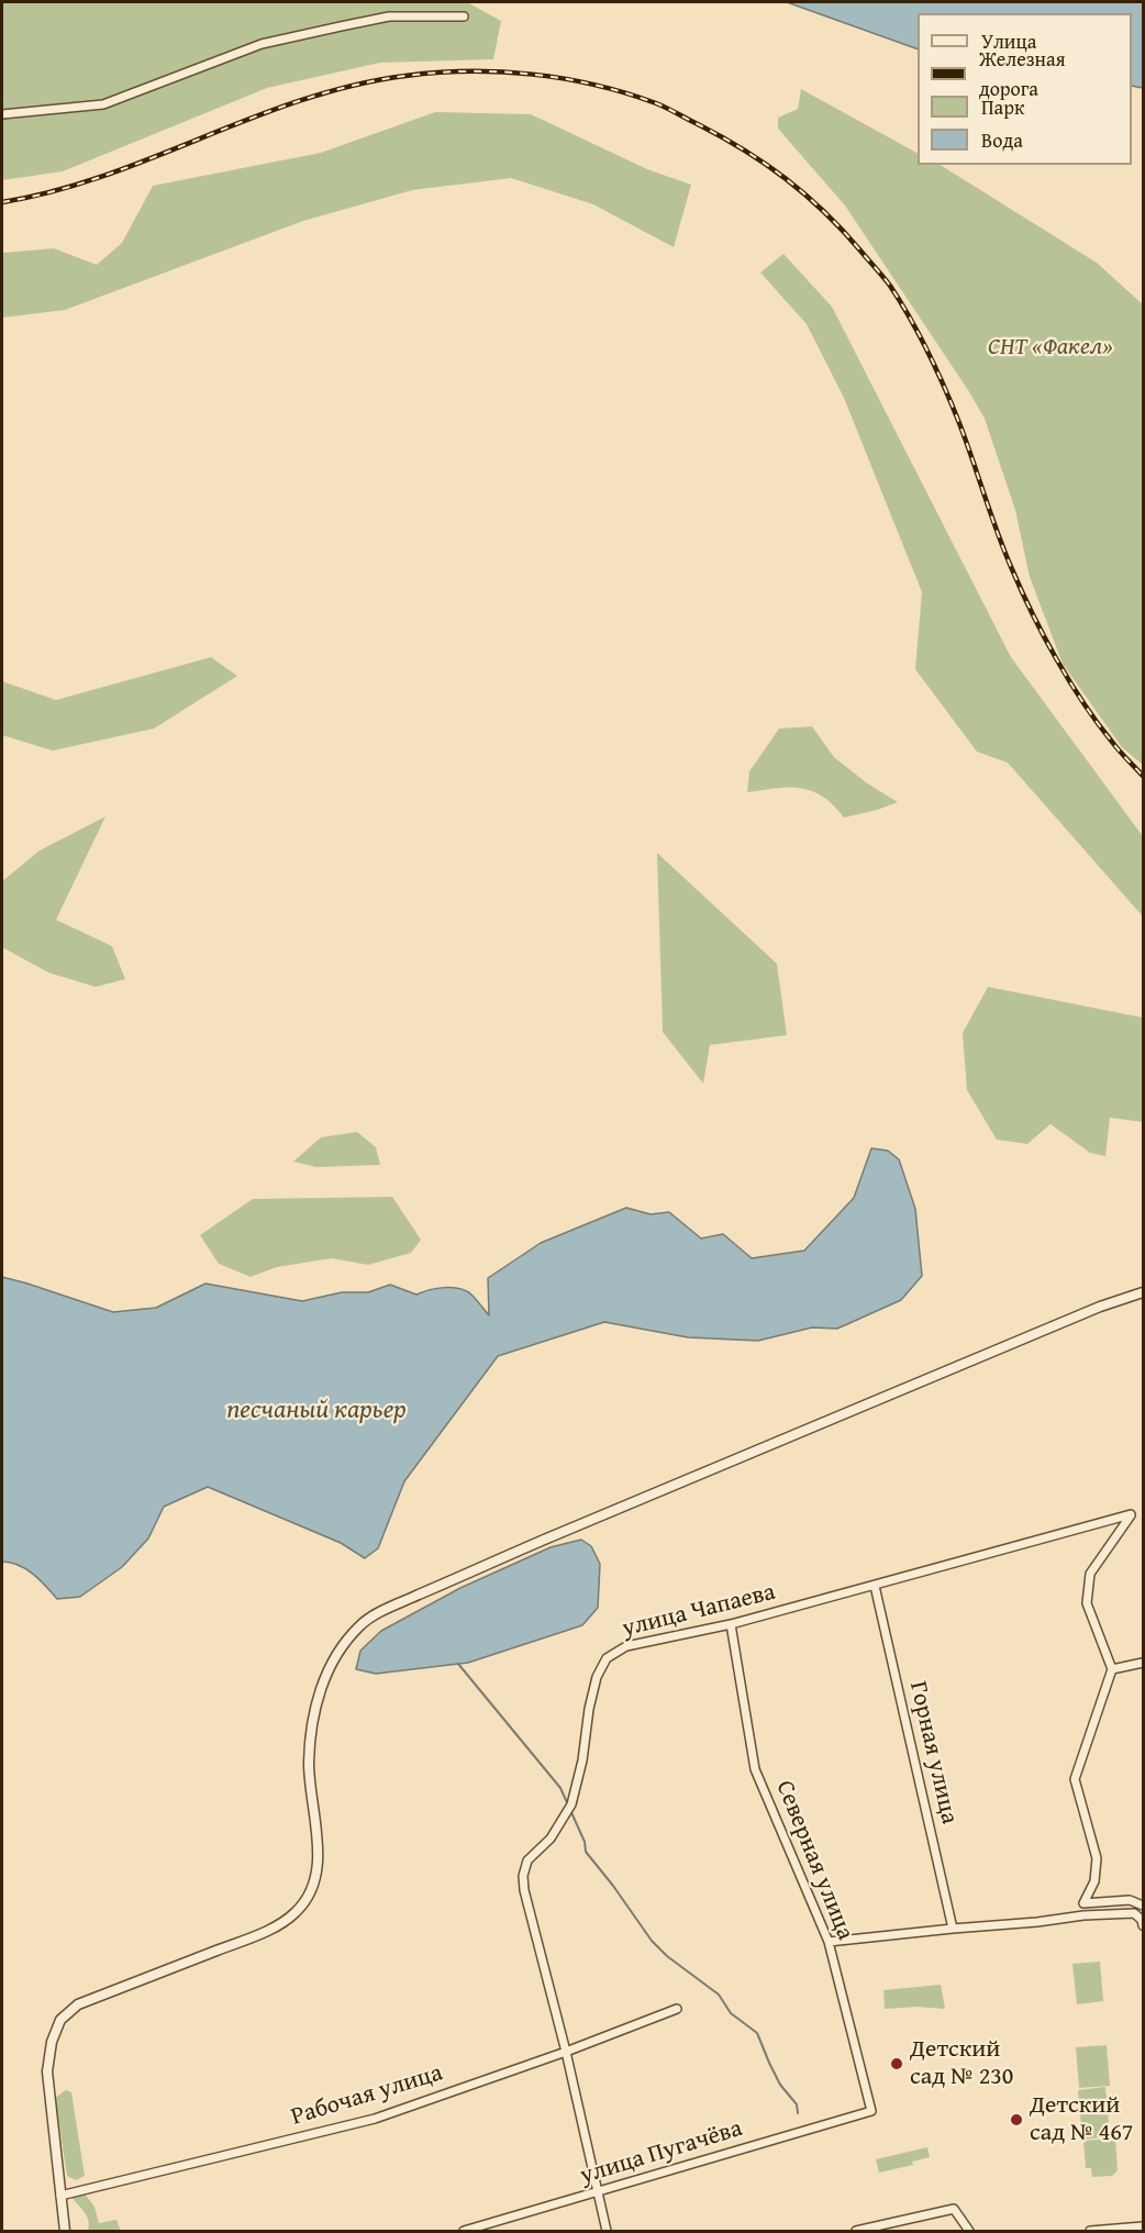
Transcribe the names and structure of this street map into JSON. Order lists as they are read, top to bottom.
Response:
{
  "streets": {
    "street": [
      "улица Чапаева",
      "Горная улица",
      "Северная улица",
      "Рабочая улица",
      "улица Пугачёва"
    ]
  },
  "crossings": [
    ["улица Чапаева", "Горная улица"],
    ["улица Чапаева", "Северная улица"],
    ["улица Чапаева", "Рабочая улица"],
    ["улица Чапаева", "улица Пугачёва"],
    ["Северная улица", "улица Пугачёва"]
  ],
  "water": ["песчаный карьер"],
  "parks": ["СНТ «Факел»"],
  "places": ["Детский сад № 230", "Детский сад № 467"],
  "legend": [
    "Улица",
    "Железная дорога",
    "Парк",
    "Вода"
  ]
}
